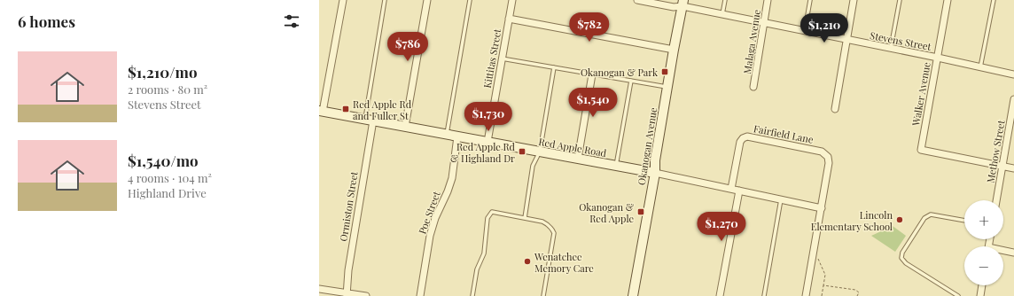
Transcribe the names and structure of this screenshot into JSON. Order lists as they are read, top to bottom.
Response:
{
  "streets": {
    "street": [
      "Stevens Street",
      "Malaga Avenue",
      "Kittitas Street",
      "Walker Avenue",
      "Fairfield Lane",
      "Okanogan Avenue",
      "Red Apple Road",
      "Methow Street",
      "Ormiston Street",
      "Poe Street"
    ]
  },
  "crossings": [
    ["Stevens Street", "Malaga Avenue"],
    ["Stevens Street", "Walker Avenue"],
    ["Stevens Street", "Okanogan Avenue"],
    ["Kittitas Street", "Red Apple Road"],
    ["Walker Avenue", "Methow Street"],
    ["Fairfield Lane", "Red Apple Road"],
    ["Okanogan Avenue", "Red Apple Road"],
    ["Red Apple Road", "Ormiston Street"],
    ["Red Apple Road", "Poe Street"]
  ],
  "places": {
    "transit": [
      "Okanogan & Park",
      "Red Apple Rd and Fuller St",
      "Red Apple Rd & Highland Dr",
      "Okanogan & Red Apple"
    ],
    "other": ["Lincoln Elementary School", "Wenatchee Memory Care"]
  },
  "page": {
    "heading": "6 homes",
    "price": [
      "$782",
      "$1,210",
      "$786",
      "$1,540",
      "$1,730",
      "$1,270"
    ],
    "list": [
      {
        "name": "$1,210/mo",
        "note": "2 rooms · 80 m² · Stevens Street"
      },
      {
        "name": "$1,540/mo",
        "note": "4 rooms · 104 m² · Highland Drive"
      }
    ],
    "map_buttons": ["+", "−"]
  }
}
